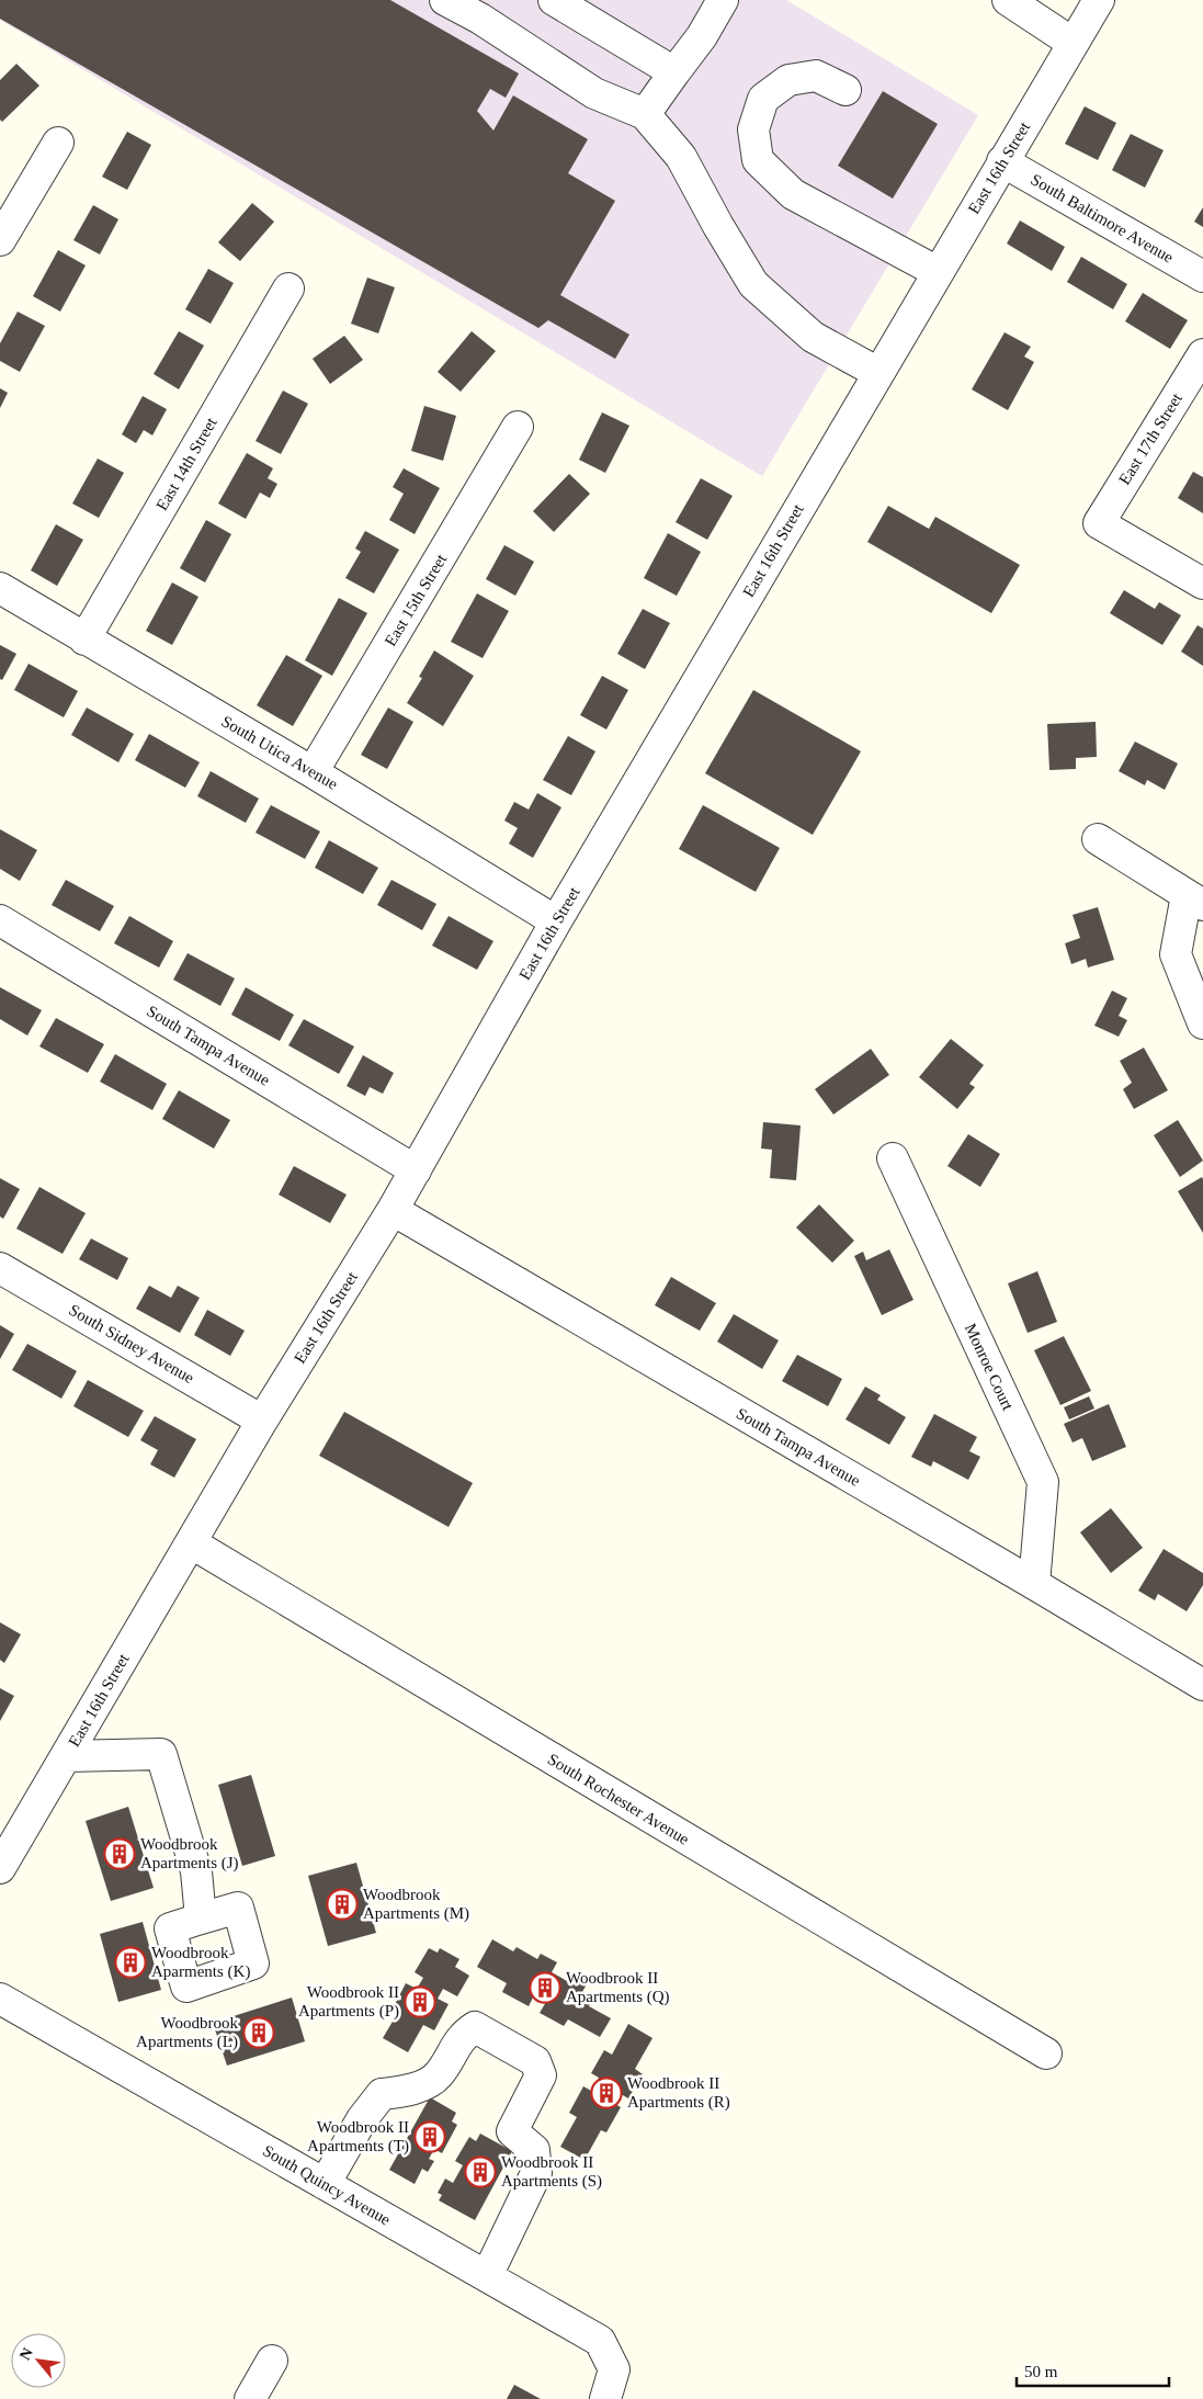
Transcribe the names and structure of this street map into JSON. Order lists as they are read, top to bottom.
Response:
{
  "streets": {
    "street": [
      "East 16th Street",
      "South Baltimore Avenue",
      "East 17th Street",
      "East 14th Street",
      "East 15th Street",
      "South Utica Avenue",
      "South Tampa Avenue",
      "South Sidney Avenue",
      "Monroe Court",
      "South Rochester Avenue",
      "South Quincy Avenue"
    ]
  },
  "crossings": [
    ["East 16th Street", "South Baltimore Avenue"],
    ["East 16th Street", "South Utica Avenue"],
    ["East 16th Street", "South Tampa Avenue"],
    ["East 16th Street", "South Sidney Avenue"],
    ["East 16th Street", "South Rochester Avenue"],
    ["East 14th Street", "South Utica Avenue"],
    ["East 15th Street", "South Utica Avenue"],
    ["South Tampa Avenue", "Monroe Court"]
  ],
  "places": {
    "building": [
      "Woodbrook Apartments (J)",
      "Woodbrook Apartments (M)",
      "Woodbrook Aparments (K)",
      "Woodbrook II Apartments (Q)",
      "Woodbrook II Apartments (P)",
      "Woodbrook Apartments (L)",
      "Woodbrook II Apartments (R)",
      "Woodbrook II Apartments (T)",
      "Woodbrook II Apartments (S)"
    ]
  },
  "scale_bar": "50 m",
  "north": "top left"
}
